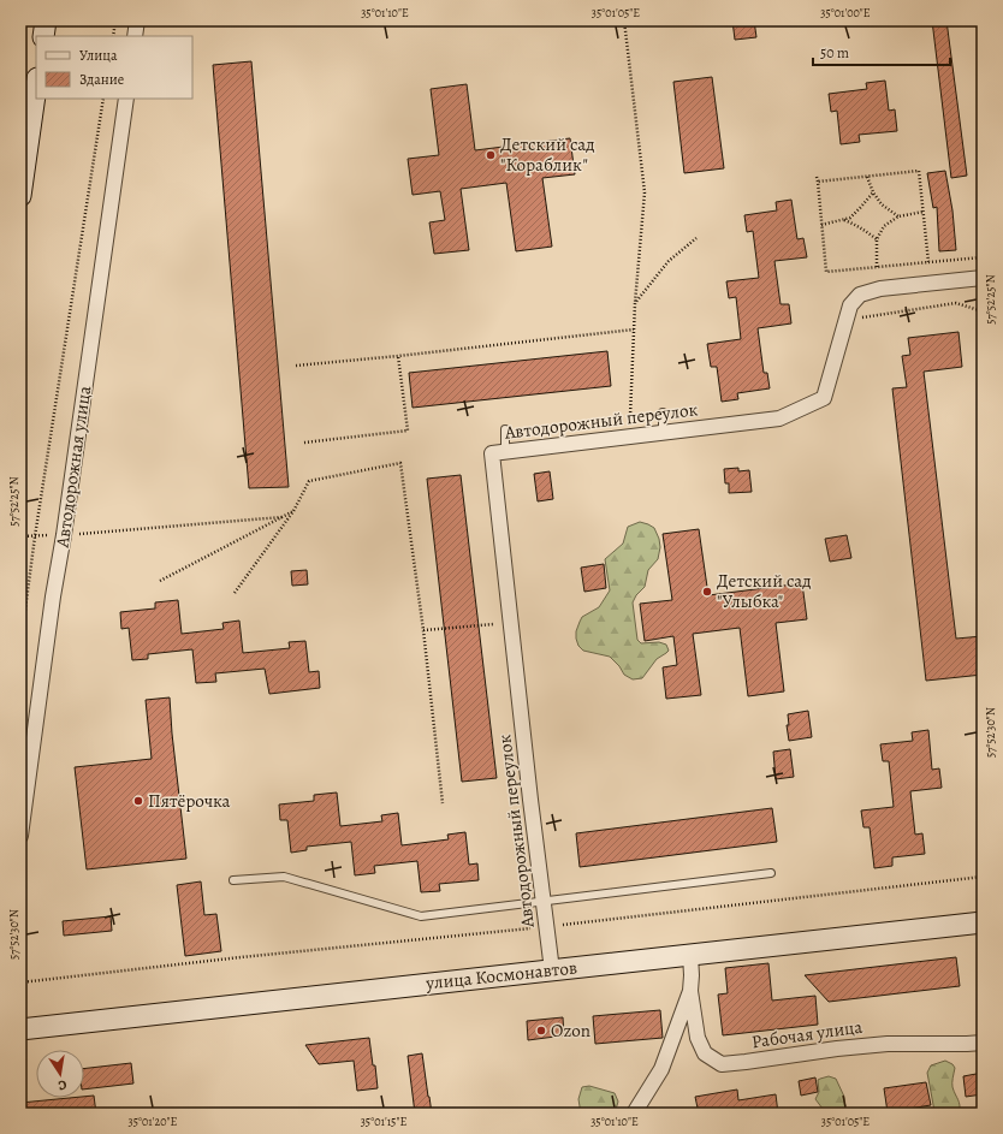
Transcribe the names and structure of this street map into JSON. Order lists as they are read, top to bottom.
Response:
{
  "streets": {
    "main road": ["улица Космонавтов"],
    "street": ["Автодорожный переулок", "Автодорожная улица", "Рабочая улица"]
  },
  "crossings": [
    ["Автодорожный переулок", "улица Космонавтов"]
  ],
  "places": [
    "Детский сад \"Кораблик\"",
    "Детский сад \"Улыбка\"",
    "Пятёрочка",
    "Ozon"
  ],
  "legend": ["Улица", "Здание"],
  "scale_bar": "50 m",
  "north": "bottom",
  "coordinates": [
    "35°01'10\"E",
    "35°01'05\"E",
    "35°01'00\"E",
    "57°52'25\"N",
    "57°52'30\"N",
    "35°01'20\"E",
    "35°01'15\"E"
  ]
}
